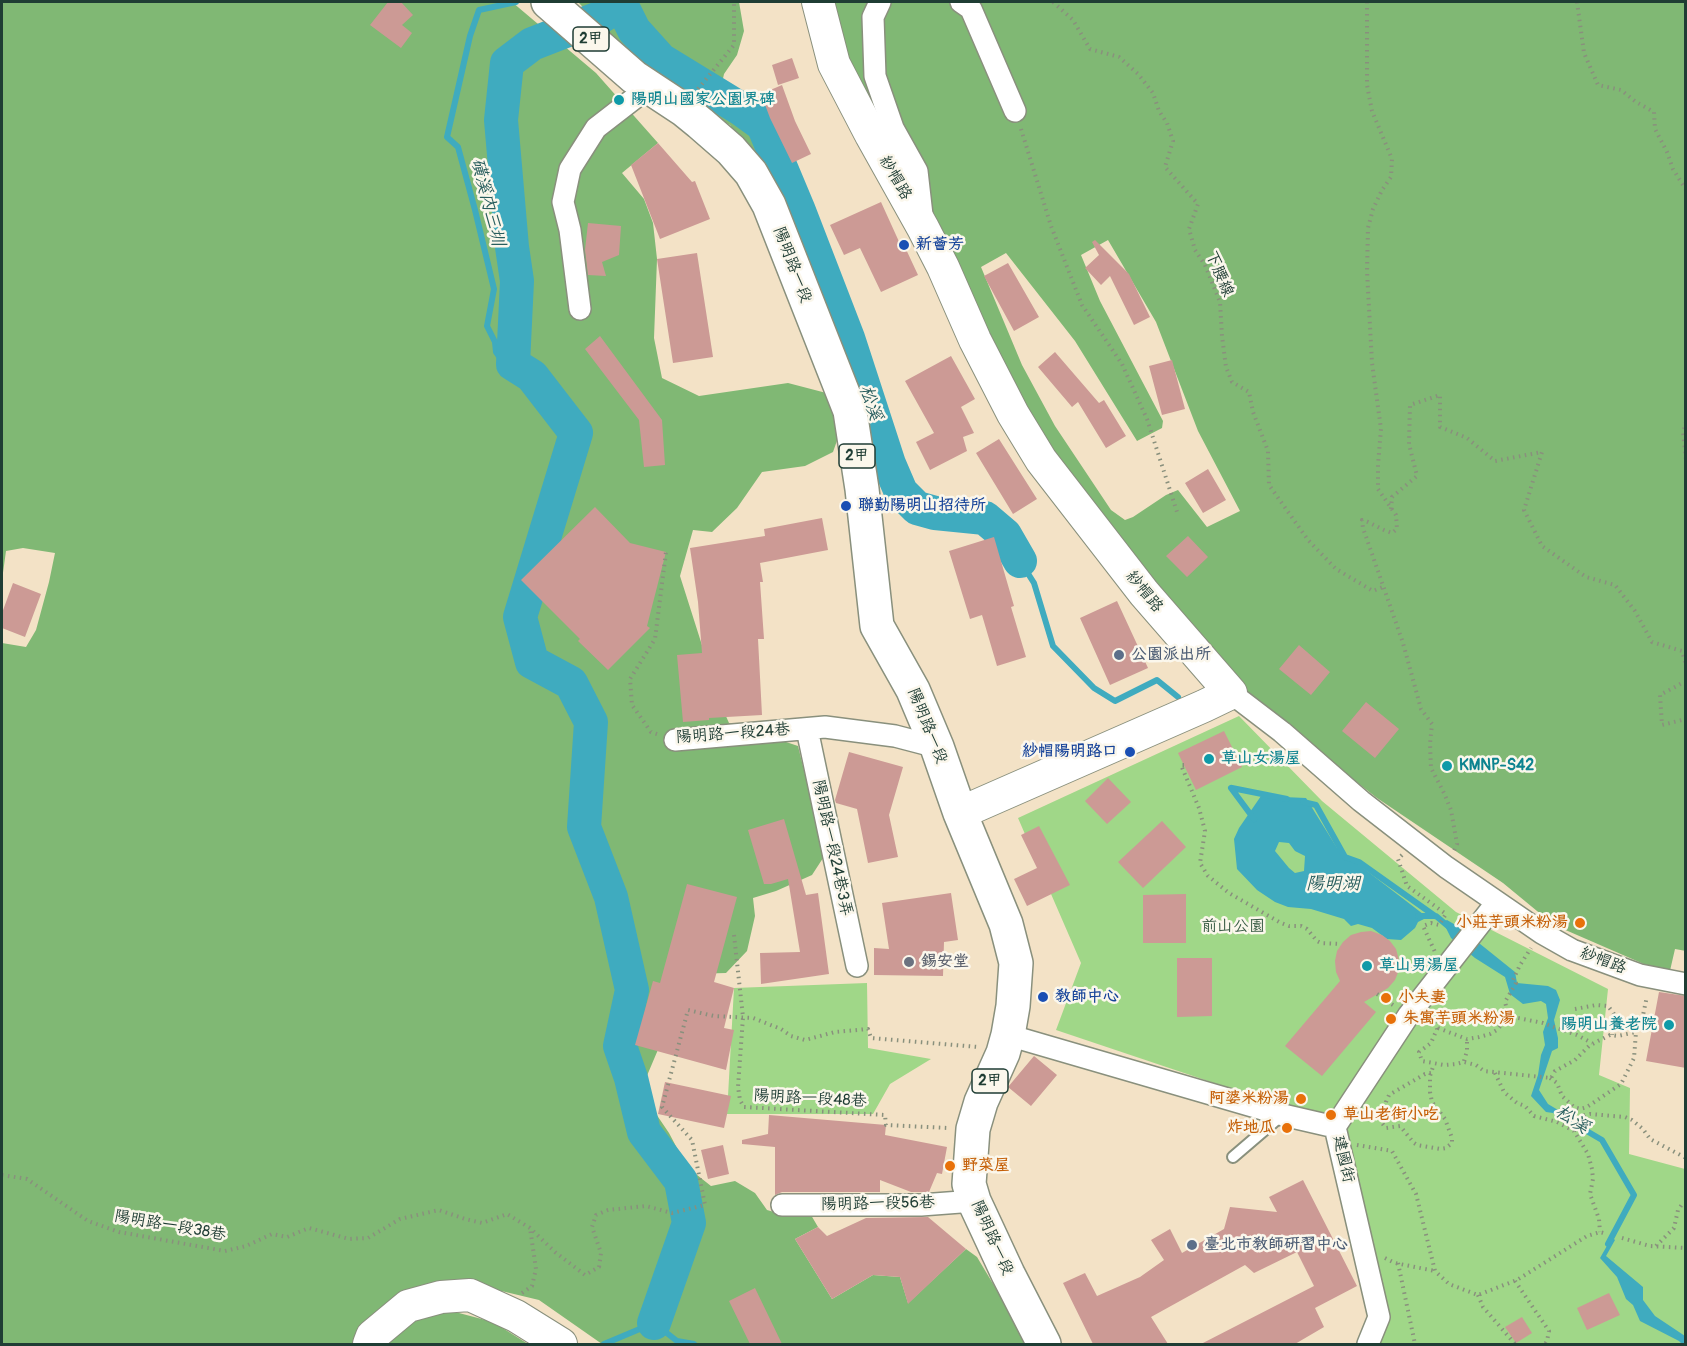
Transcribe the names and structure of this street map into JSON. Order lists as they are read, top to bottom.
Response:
{
  "streets": {
    "main road": ["2甲", "陽明路一段"],
    "street": [
      "紗帽路",
      "陽明路一段24巷",
      "陽明路一段24巷3弄",
      "建國街",
      "陽明路一段56巷"
    ],
    "path": ["下腰線", "陽明路一段48巷", "陽明路一段38巷"]
  },
  "crossings": [
    ["2甲", "陽明路一段"],
    ["陽明路一段", "陽明路一段24巷"],
    ["陽明路一段", "陽明路一段48巷"],
    ["陽明路一段", "建國街"],
    ["陽明路一段", "陽明路一段56巷"],
    ["陽明路一段", "陽明路一段38巷"],
    ["陽明路一段24巷", "陽明路一段24巷3弄"],
    ["陽明路一段48巷", "陽明路一段38巷"],
    ["建國街", "陽明路一段38巷"]
  ],
  "water": ["磺溪內三圳", "松溪", "陽明湖"],
  "parks": ["前山公園"],
  "places": [
    "陽明山國家公園界碑",
    "新薈芳",
    "聯勤陽明山招待所",
    "公園派出所",
    "紗帽陽明路口",
    "草山女湯屋",
    "KMNP-S42",
    "小莊芋頭米粉湯",
    "錫安堂",
    "草山男湯屋",
    "教師中心",
    "小夫妻",
    "朱寓芋頭米粉湯",
    "陽明山養老院",
    "阿婆米粉湯",
    "草山老街小吃",
    "炸地瓜",
    "野菜屋",
    "臺北市教師研習中心"
  ]
}
